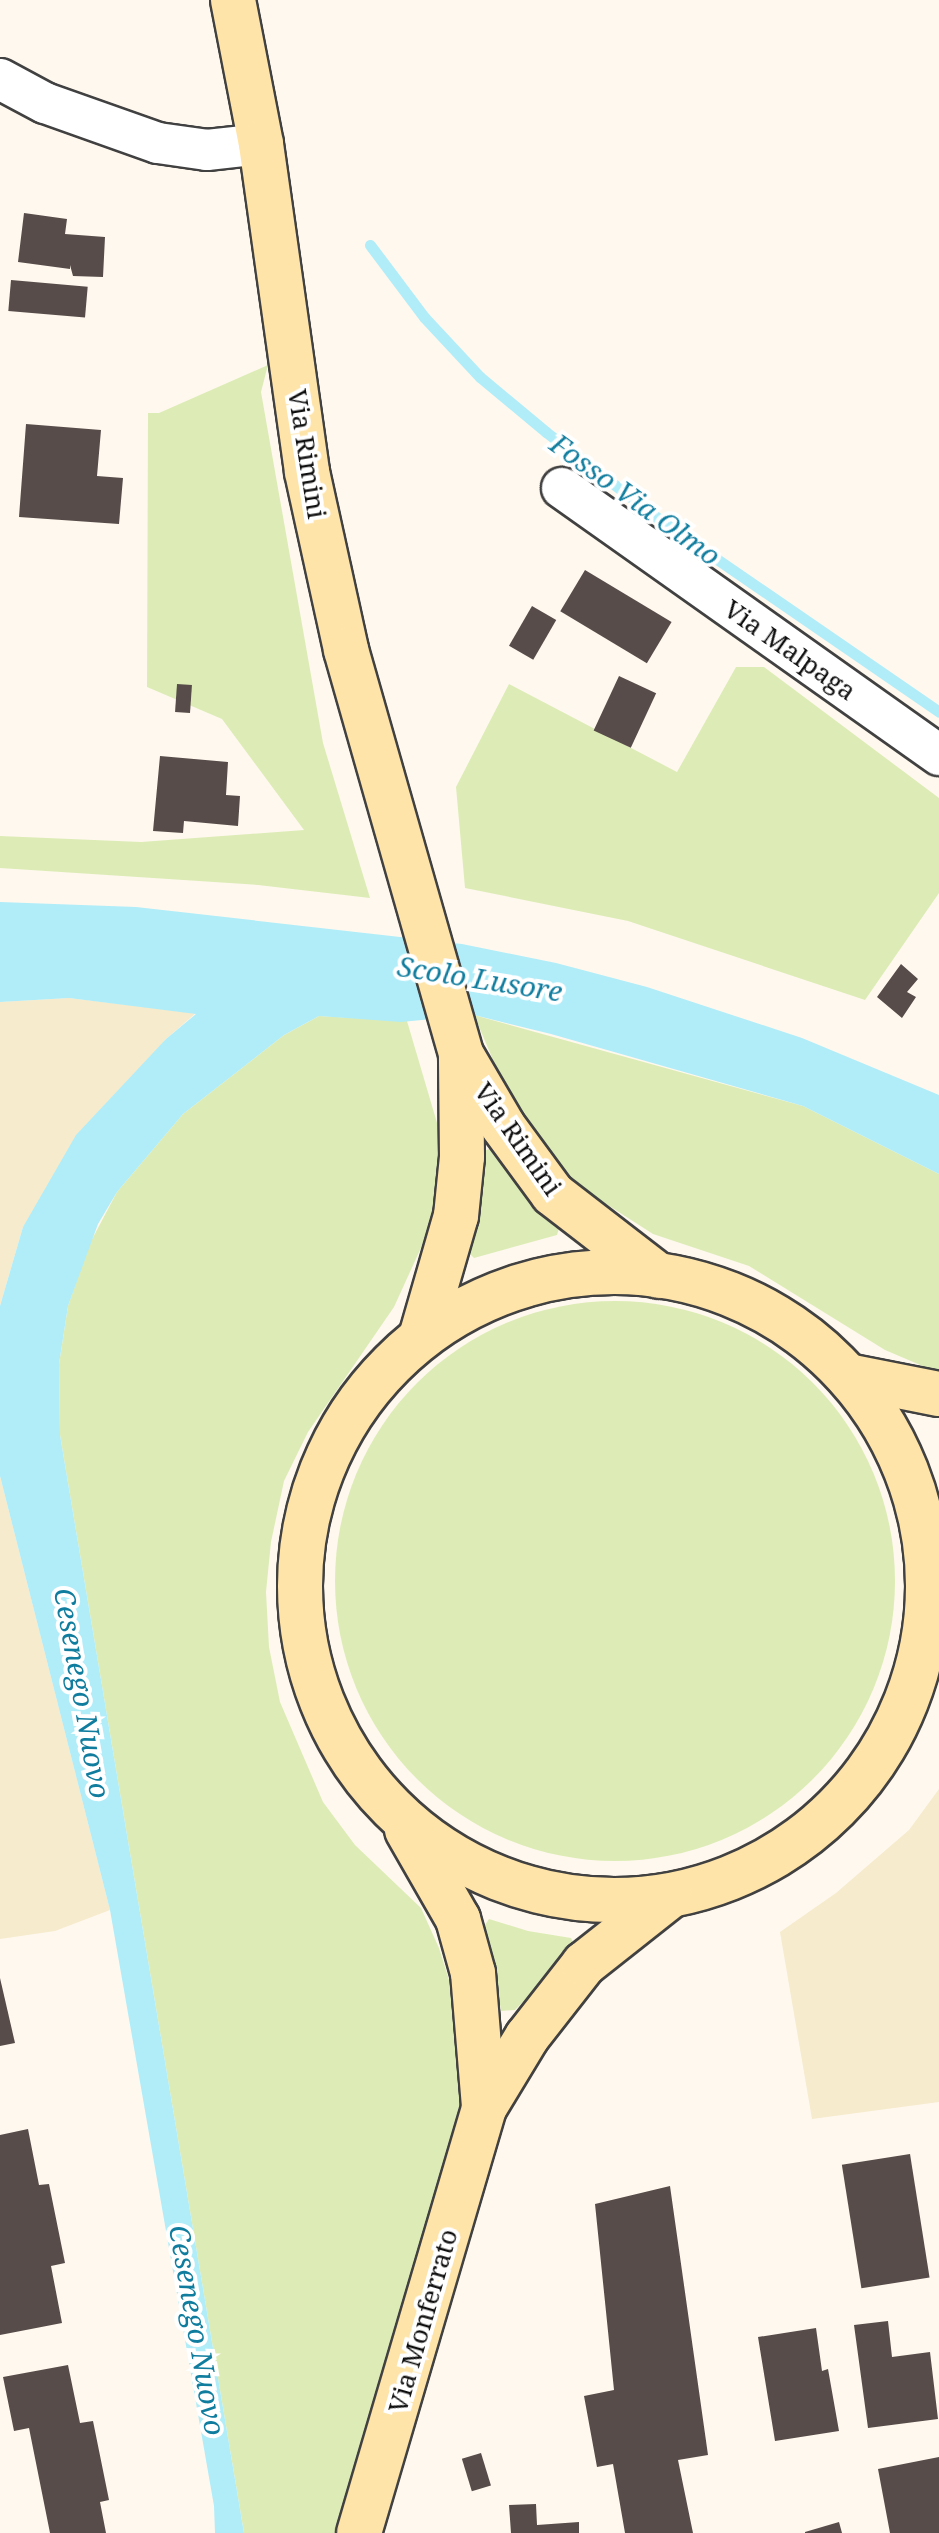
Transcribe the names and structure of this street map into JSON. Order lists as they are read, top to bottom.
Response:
{
  "streets": {
    "main road": ["Via Rimini", "Via Monferrato"],
    "street": ["Via Malpaga"]
  },
  "water": ["Fosso Via Olmo", "Scolo Lusore", "Cesenego Nuovo"]
}
